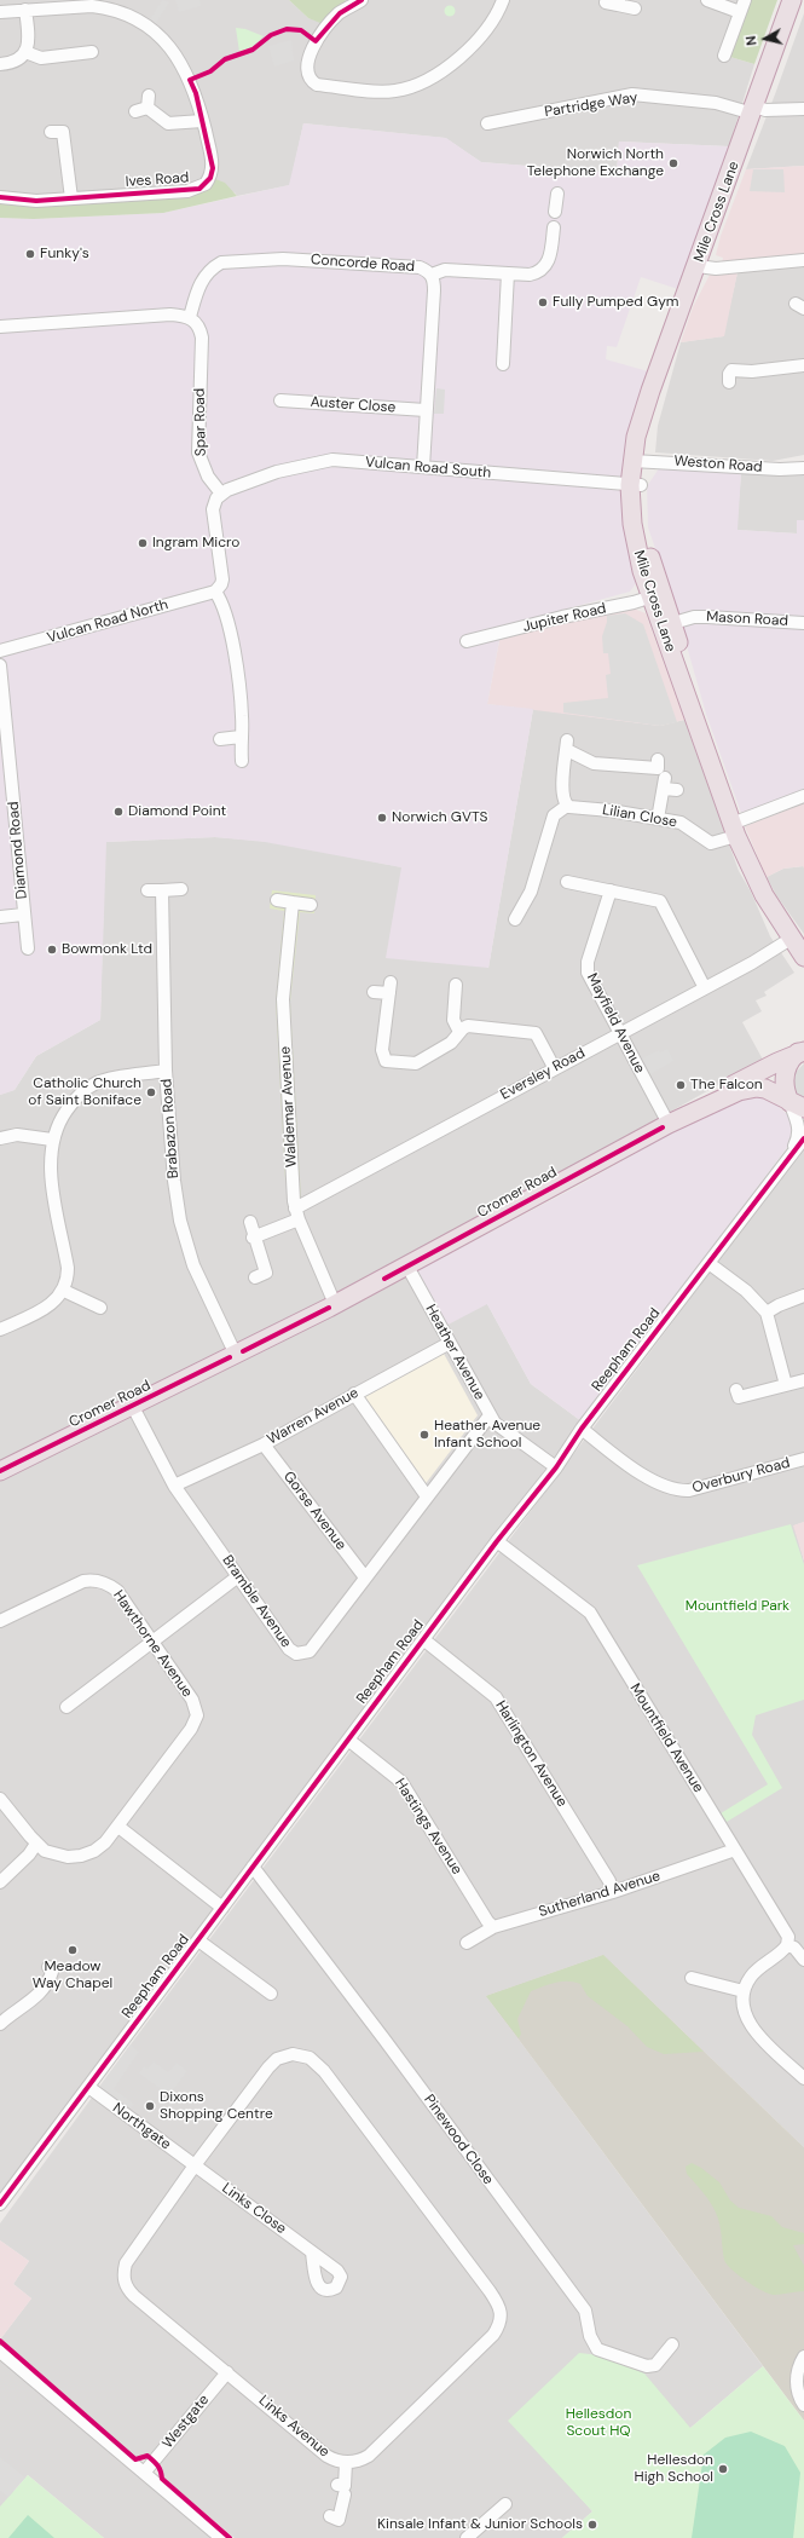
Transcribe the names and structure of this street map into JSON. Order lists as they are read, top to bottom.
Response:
{
  "streets": {
    "highway": ["Mile Cross Lane", "Cromer Road", "Reepham Road"],
    "street": [
      "Partridge Way",
      "Ives Road",
      "Concorde Road",
      "Auster Close",
      "Spar Road",
      "Weston Road",
      "Vulcan Road South",
      "Jupiter Road",
      "Mason Road",
      "Vulcan Road North",
      "Lilian Close",
      "Diamond Road",
      "Mayfield Avenue",
      "Eversley Road",
      "Waldemar Avenue",
      "Brabazon Road",
      "Heather Avenue",
      "Warren Avenue",
      "Overbury Road",
      "Gorse Avenue",
      "Bramble Avenue",
      "Hawthorne Avenue",
      "Mountfield Avenue",
      "Harlington Avenue",
      "Hastings Avenue",
      "Sutherland Avenue",
      "Northgate",
      "Pinewood Close",
      "Links Close",
      "Westgate",
      "Links Avenue"
    ]
  },
  "crossings": [
    ["Partridge Way", "Mile Cross Lane"],
    ["Mile Cross Lane", "Weston Road"],
    ["Mile Cross Lane", "Vulcan Road South"],
    ["Mile Cross Lane", "Jupiter Road"],
    ["Mile Cross Lane", "Mason Road"],
    ["Mile Cross Lane", "Lilian Close"],
    ["Mile Cross Lane", "Eversley Road"],
    ["Concorde Road", "Auster Close"],
    ["Concorde Road", "Spar Road"],
    ["Concorde Road", "Vulcan Road South"],
    ["Spar Road", "Vulcan Road South"],
    ["Mayfield Avenue", "Eversley Road"],
    ["Mayfield Avenue", "Cromer Road"],
    ["Eversley Road", "Waldemar Avenue"],
    ["Waldemar Avenue", "Cromer Road"],
    ["Brabazon Road", "Cromer Road"],
    ["Cromer Road", "Reepham Road"],
    ["Cromer Road", "Heather Avenue"],
    ["Cromer Road", "Bramble Avenue"],
    ["Reepham Road", "Heather Avenue"],
    ["Reepham Road", "Overbury Road"],
    ["Reepham Road", "Mountfield Avenue"],
    ["Reepham Road", "Harlington Avenue"],
    ["Reepham Road", "Hastings Avenue"],
    ["Reepham Road", "Northgate"],
    ["Reepham Road", "Pinewood Close"],
    ["Heather Avenue", "Warren Avenue"],
    ["Heather Avenue", "Bramble Avenue"],
    ["Warren Avenue", "Gorse Avenue"],
    ["Warren Avenue", "Bramble Avenue"],
    ["Gorse Avenue", "Bramble Avenue"],
    ["Mountfield Avenue", "Sutherland Avenue"],
    ["Harlington Avenue", "Sutherland Avenue"],
    ["Hastings Avenue", "Sutherland Avenue"],
    ["Northgate", "Links Close"],
    ["Northgate", "Links Avenue"],
    ["Links Close", "Links Avenue"],
    ["Westgate", "Links Avenue"]
  ],
  "parks": ["Mountfield Park", "Hellesdon Scout HQ"],
  "places": [
    "Norwich North Telephone Exchange",
    "Funky's",
    "Fully Pumped Gym",
    "Ingram Micro",
    "Diamond Point",
    "Norwich GVTS",
    "Bowmonk Ltd",
    "The Falcon",
    "Catholic Church of Saint Boniface",
    "Heather Avenue Infant School",
    "Meadow Way Chapel",
    "Dixons Shopping Centre",
    "Hellesdon High School",
    "Kinsale Infant & Junior Schools"
  ],
  "north": "left"
}
